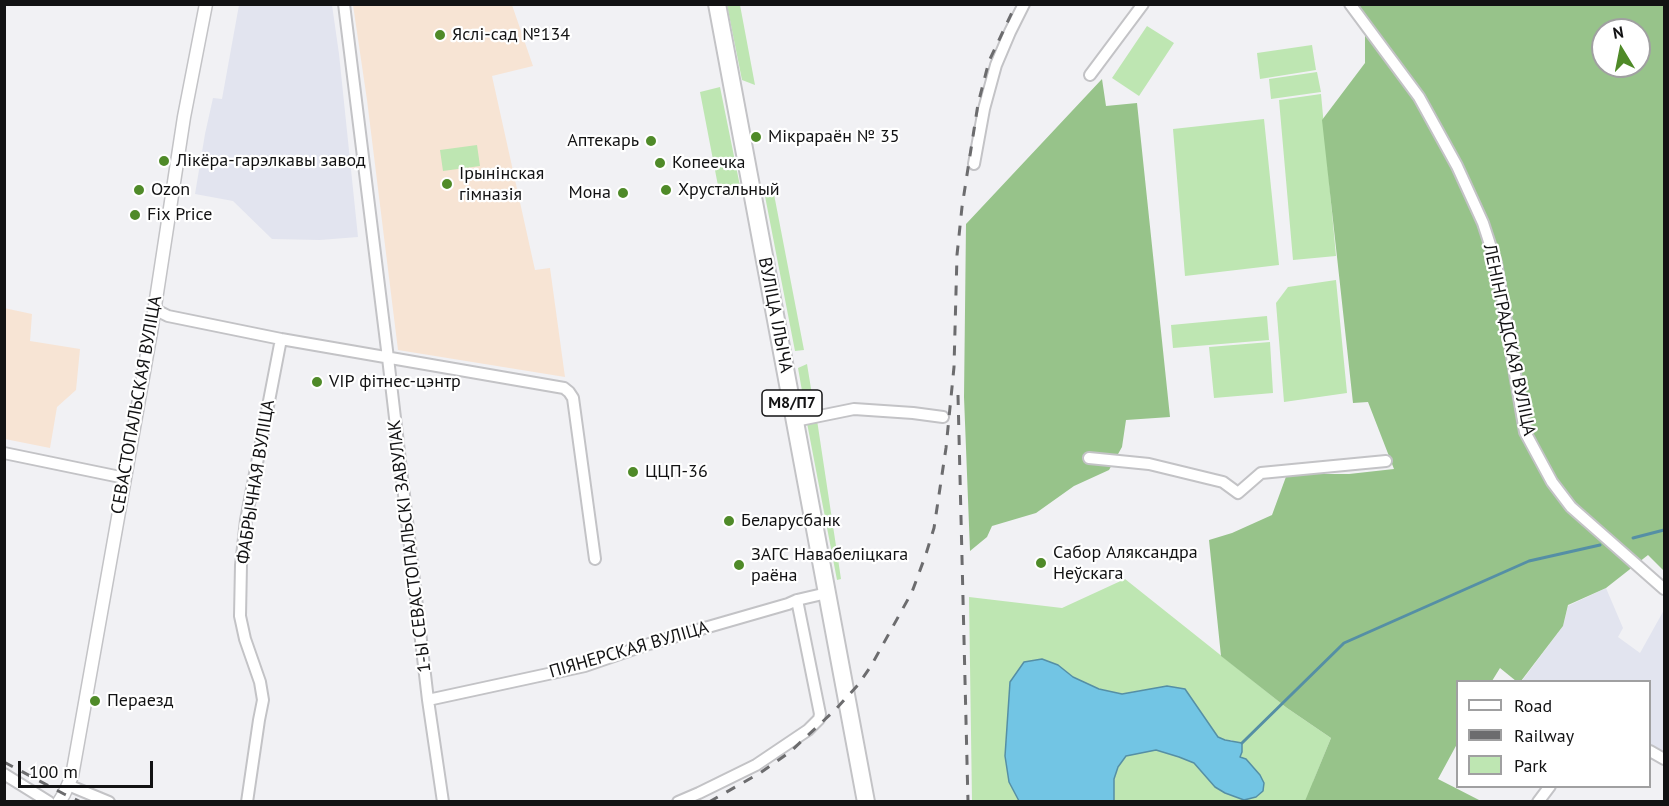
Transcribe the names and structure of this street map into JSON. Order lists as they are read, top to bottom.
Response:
{
  "streets": {
    "main road": ["ВУЛІЦА ІЛЬІЧА", "М8/П7"],
    "street": [
      "ЛЕНІНГРАДСКАЯ ВУЛІЦА",
      "СЕВАСТОПАЛЬСКАЯ ВУЛІЦА",
      "ФАБРЫЧНАЯ ВУЛІЦА",
      "1-Ы СЕВАСТОПАЛЬСКІ ЗАВУЛАК",
      "ПІЯНЕРСКАЯ ВУЛІЦА"
    ]
  },
  "crossings": [
    ["ВУЛІЦА ІЛЬІЧА", "ПІЯНЕРСКАЯ ВУЛІЦА"],
    ["1-Ы СЕВАСТОПАЛЬСКІ ЗАВУЛАК", "ПІЯНЕРСКАЯ ВУЛІЦА"]
  ],
  "places": [
    "Яслі-сад №134",
    "Мікрараён № 35",
    "Аптекарь",
    "Лікёра-гарэлкавы завод",
    "Копеечка",
    "Ірынінская гімназія",
    "Ozon",
    "Хрустальный",
    "Мона",
    "Fix Price",
    "VIP фітнес-цэнтр",
    "ЦЦП-36",
    "Беларусбанк",
    "Сабор Аляксандра Неўскага",
    "ЗАГС Навабеліцкага раёна",
    "Пераезд"
  ],
  "legend": ["Road", "Railway", "Park"],
  "scale_bar": "100 m",
  "north": "top"
}
